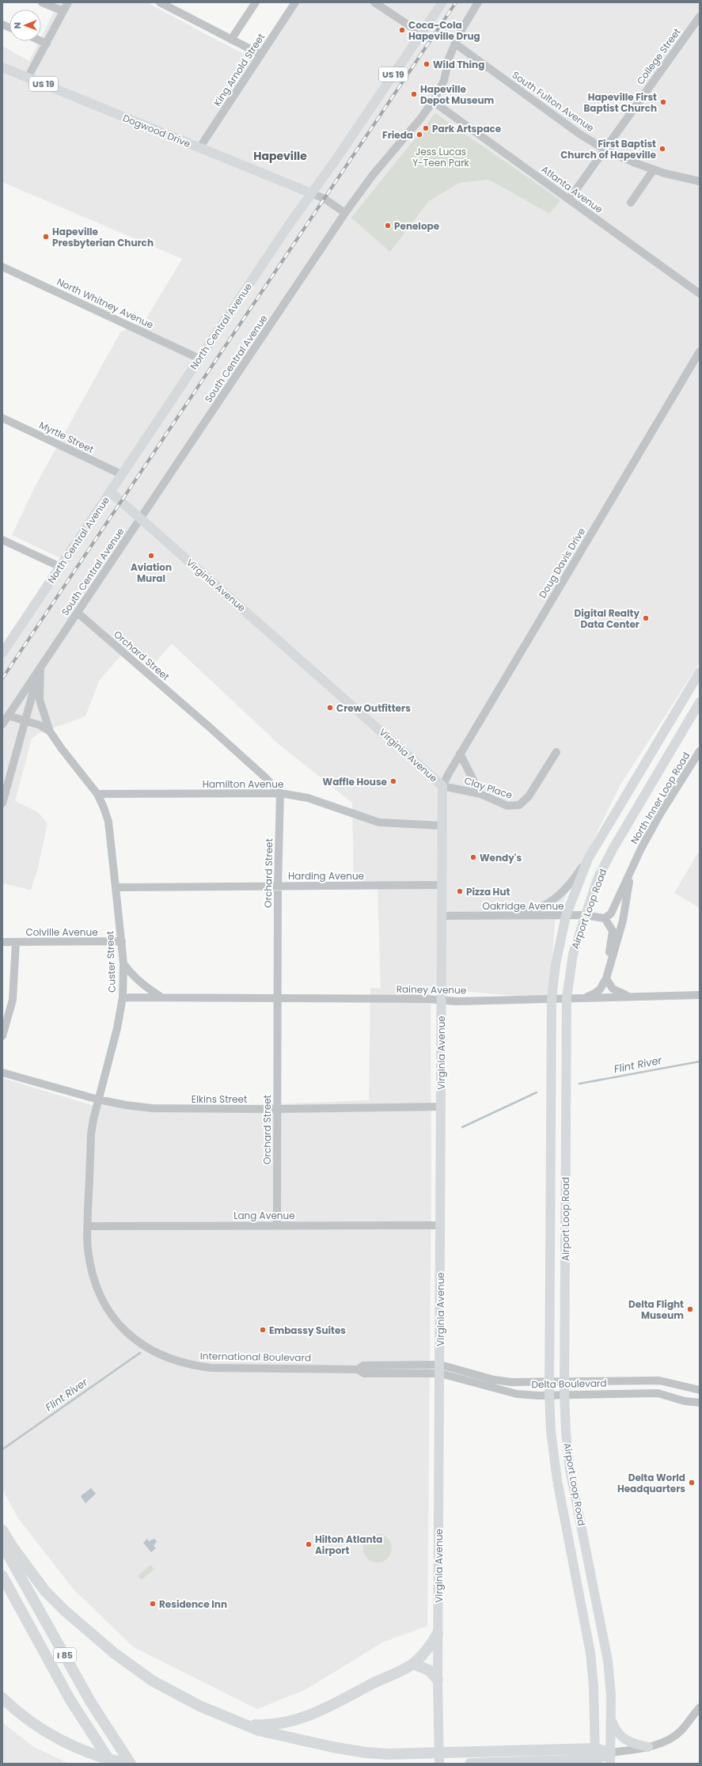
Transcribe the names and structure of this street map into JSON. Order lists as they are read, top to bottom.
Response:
{
  "streets": {
    "highway": ["I 85"],
    "main road": [
      "US 19",
      "Dogwood Drive",
      "North Central Avenue",
      "Virginia Avenue",
      "Airport Loop Road"
    ],
    "street": [
      "College Street",
      "King Arnold Street",
      "South Fulton Avenue",
      "Atlanta Avenue",
      "North Whitney Avenue",
      "South Central Avenue",
      "Myrtle Street",
      "Doug Davis Drive",
      "Orchard Street",
      "Hamilton Avenue",
      "Clay Place",
      "North Inner Loop Road",
      "Harding Avenue",
      "Oakridge Avenue",
      "Colville Avenue",
      "Custer Street",
      "Rainey Avenue",
      "Elkins Street",
      "Lang Avenue",
      "International Boulevard",
      "Delta Boulevard"
    ]
  },
  "crossings": [
    ["College Street", "South Fulton Avenue"],
    ["College Street", "Atlanta Avenue"],
    ["King Arnold Street", "Dogwood Drive"],
    ["South Fulton Avenue", "South Central Avenue"],
    ["Dogwood Drive", "North Central Avenue"],
    ["Atlanta Avenue", "South Central Avenue"],
    ["North Whitney Avenue", "North Central Avenue"],
    ["North Central Avenue", "Myrtle Street"],
    ["North Central Avenue", "Virginia Avenue"],
    ["South Central Avenue", "Virginia Avenue"],
    ["South Central Avenue", "Orchard Street"],
    ["South Central Avenue", "Custer Street"],
    ["Doug Davis Drive", "Virginia Avenue"],
    ["Doug Davis Drive", "Clay Place"],
    ["Virginia Avenue", "Hamilton Avenue"],
    ["Virginia Avenue", "Clay Place"],
    ["Virginia Avenue", "Harding Avenue"],
    ["Virginia Avenue", "Oakridge Avenue"],
    ["Virginia Avenue", "Rainey Avenue"],
    ["Virginia Avenue", "Elkins Street"],
    ["Virginia Avenue", "Lang Avenue"],
    ["Virginia Avenue", "International Boulevard"],
    ["Virginia Avenue", "Delta Boulevard"],
    ["Orchard Street", "Hamilton Avenue"],
    ["Orchard Street", "Harding Avenue"],
    ["Orchard Street", "Rainey Avenue"],
    ["Orchard Street", "Elkins Street"],
    ["Orchard Street", "Lang Avenue"],
    ["Hamilton Avenue", "Custer Street"],
    ["North Inner Loop Road", "Oakridge Avenue"],
    ["North Inner Loop Road", "Rainey Avenue"],
    ["Harding Avenue", "Custer Street"],
    ["Oakridge Avenue", "Airport Loop Road"],
    ["Airport Loop Road", "Rainey Avenue"],
    ["Airport Loop Road", "Delta Boulevard"],
    ["Colville Avenue", "Custer Street"],
    ["Custer Street", "Rainey Avenue"],
    ["Custer Street", "Elkins Street"],
    ["Custer Street", "Lang Avenue"],
    ["Custer Street", "International Boulevard"],
    ["Lang Avenue", "International Boulevard"],
    ["International Boulevard", "Delta Boulevard"]
  ],
  "districts": ["Hapeville"],
  "water": ["Flint River"],
  "parks": ["Jess Lucas Y-Teen Park"],
  "places": [
    "Coca-Cola Hapeville Drug",
    "Wild Thing",
    "Hapeville Depot Museum",
    "Hapeville First Baptist Church",
    "Park Artspace",
    "Frieda",
    "First Baptist Church of Hapeville",
    "Penelope",
    "Hapeville Presbyterian Church",
    "Aviation Mural",
    "Digital Realty Data Center",
    "Crew Outfitters",
    "Waffle House",
    "Wendy's",
    "Pizza Hut",
    "Delta Flight Museum",
    "Embassy Suites",
    "Delta World Headquarters",
    "Hilton Atlanta Airport",
    "Residence Inn"
  ],
  "north": "left"
}
